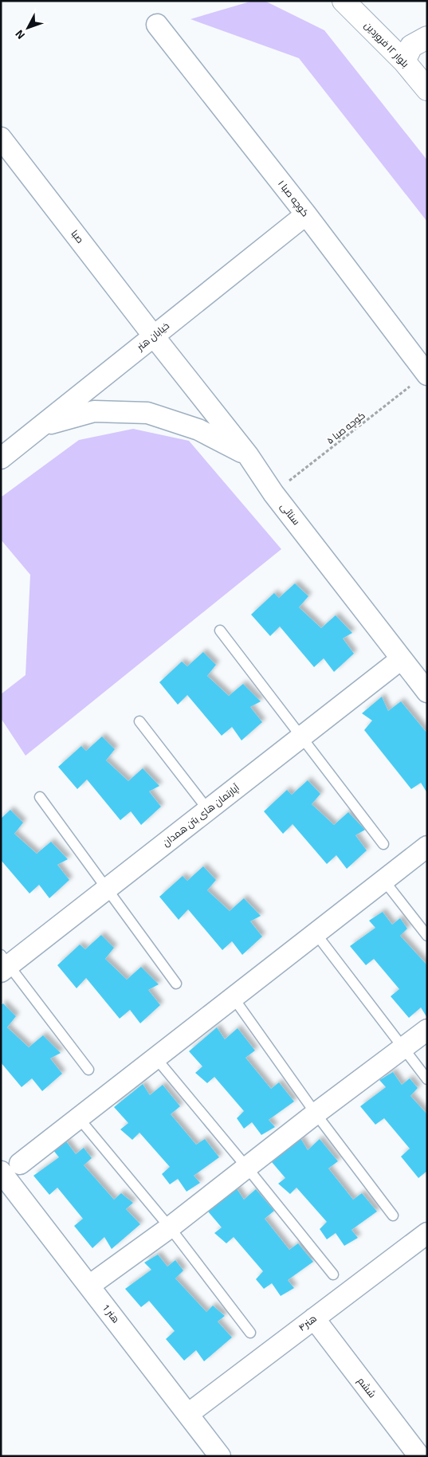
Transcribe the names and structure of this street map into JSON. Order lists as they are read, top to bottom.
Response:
{
  "streets": {
    "main road": ["بلوار ۱۲ فروردین"],
    "street": [
      "کوچه صبا ۱",
      "صبا",
      "خیابان هنر",
      "سنائی",
      "آپارتمان های بتن همدان",
      "هنر 1",
      "هنر۴",
      "ششم"
    ],
    "path": ["کوچه صبا ۵"]
  },
  "crossings": [
    ["کوچه صبا ۱", "خیابان هنر"],
    ["کوچه صبا ۱", "کوچه صبا ۵"],
    ["صبا", "خیابان هنر"],
    ["صبا", "سنائی"],
    ["خیابان هنر", "سنائی"],
    ["کوچه صبا ۵", "سنائی"],
    ["سنائی", "آپارتمان های بتن همدان"],
    ["هنر 1", "هنر۴"],
    ["هنر۴", "ششم"]
  ],
  "north": "bottom left"
}
